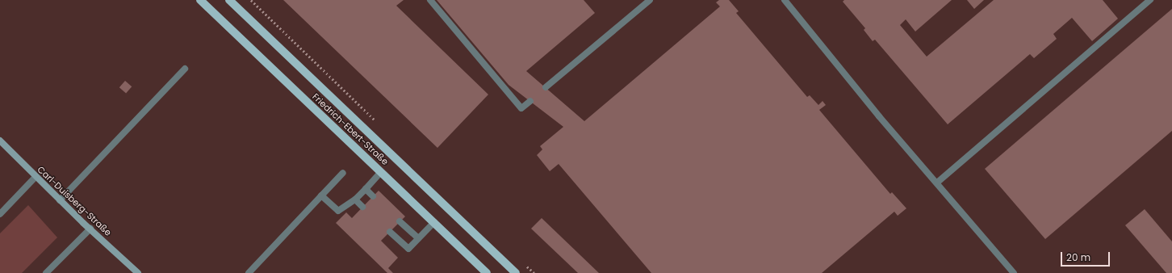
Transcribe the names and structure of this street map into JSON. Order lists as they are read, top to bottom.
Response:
{
  "streets": {
    "main road": ["Friedrich-Ebert-Straße"],
    "street": ["Carl-Duisberg-Straße"]
  },
  "scale_bar": "20 m"
}
